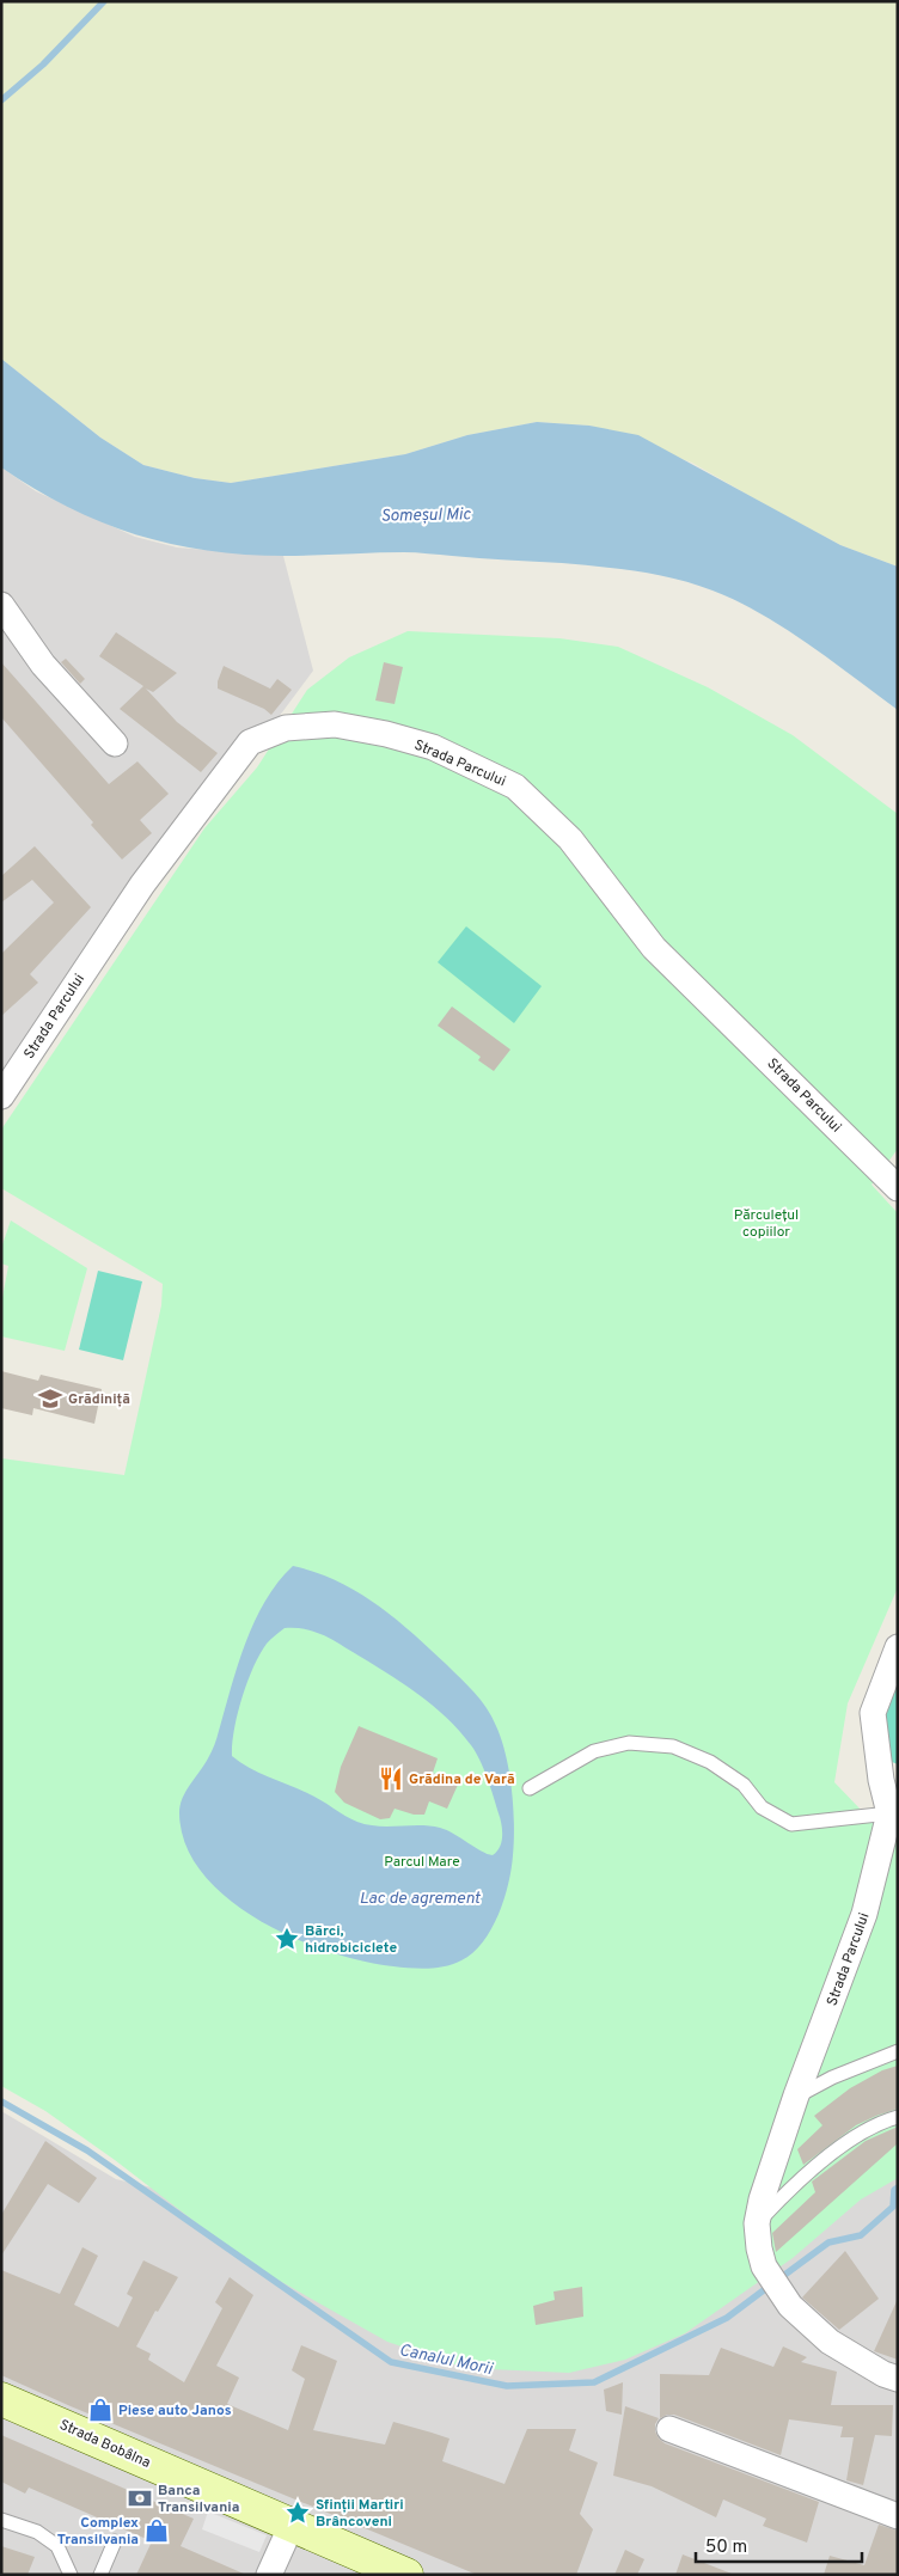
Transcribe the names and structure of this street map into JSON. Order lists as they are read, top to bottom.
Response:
{
  "streets": {
    "main road": ["Strada Bobâlna"],
    "street": ["Strada Parcului"]
  },
  "water": ["Someșul Mic", "Lac de agrement", "Canalul Morii"],
  "parks": ["Părculețul copiilor", "Parcul Mare"],
  "places": {
    "school or university": ["Grădiniță"],
    "restaurant": ["Grădina de Vară"],
    "place": ["Bărci, hidrobiciclete", "Sfinții Martiri Brâncoveni"],
    "shop": ["Piese auto Janos", "Complex Transilvania"],
    "bank": ["Banca Transilvania"]
  },
  "scale_bar": "50 m"
}
